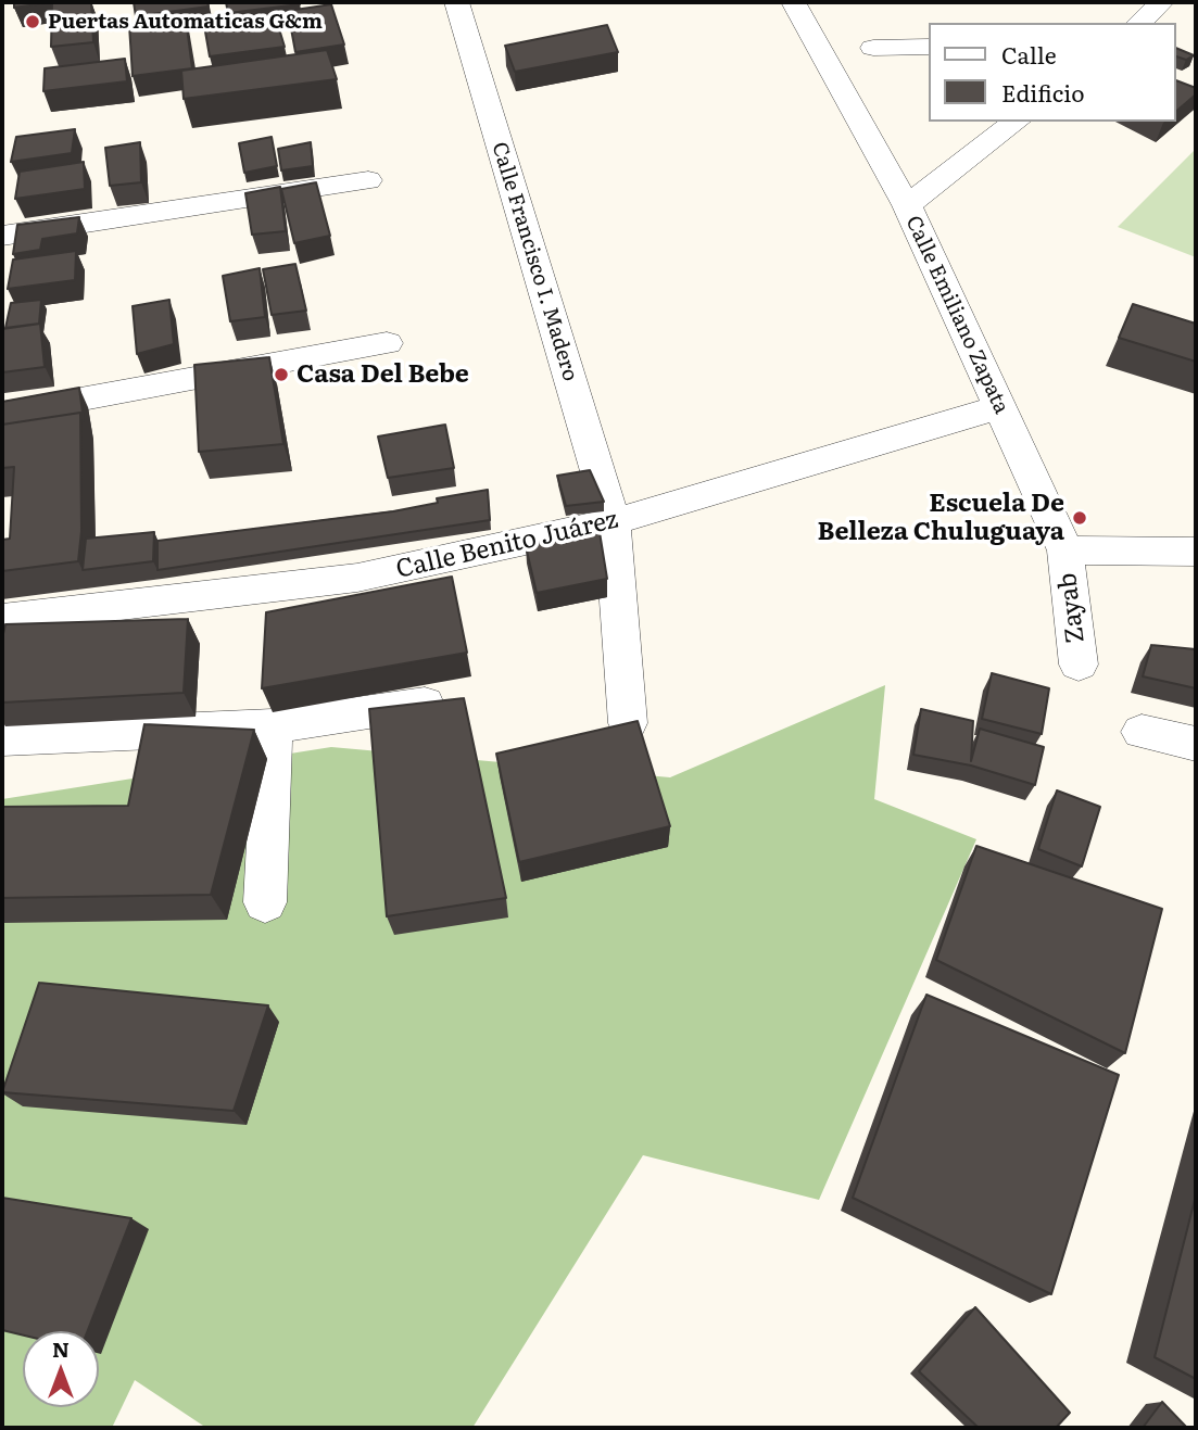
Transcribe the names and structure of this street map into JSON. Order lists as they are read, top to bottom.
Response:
{
  "streets": {
    "street": [
      "Calle Francisco I. Madero",
      "Calle Emiliano Zapata",
      "Calle Benito Juárez",
      "Zayab"
    ]
  },
  "crossings": [
    ["Calle Francisco I. Madero", "Calle Benito Juárez"],
    ["Calle Emiliano Zapata", "Calle Benito Juárez"],
    ["Calle Emiliano Zapata", "Zayab"]
  ],
  "places": ["Puertas Automaticas G&m", "Casa Del Bebe", "Escuela De Belleza Chuluguaya"],
  "legend": ["Calle", "Edificio"],
  "north": "top"
}
